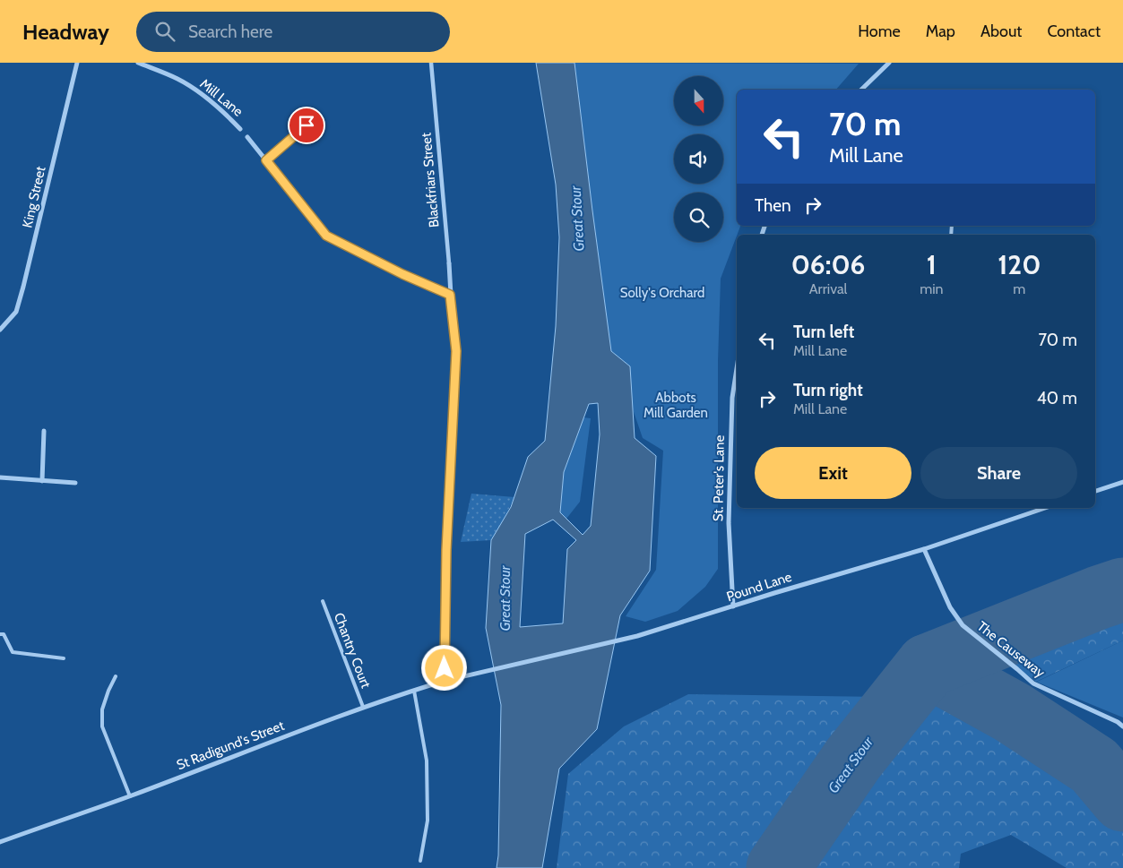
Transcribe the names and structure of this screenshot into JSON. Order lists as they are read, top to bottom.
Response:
{
  "streets": {
    "street": [
      "Mill Lane",
      "Blackfriars Street",
      "King Street",
      "St. Peter's Lane",
      "Pound Lane",
      "The Causeway",
      "St Radigund's Street"
    ],
    "lane": ["Chantry Court"]
  },
  "crossings": [
    ["St. Peter's Lane", "Pound Lane"],
    ["Pound Lane", "The Causeway"],
    ["Pound Lane", "St Radigund's Street"],
    ["Chantry Court", "St Radigund's Street"]
  ],
  "water": ["Great Stour"],
  "parks": ["Solly's Orchard", "Abbots Mill Garden"],
  "north": "bottom",
  "page": {
    "header": "Headway",
    "search": "Search here",
    "nav": [
      "Home",
      "Map",
      "About",
      "Contact"
    ],
    "turn": ["70 m", "Mill Lane"],
    "then": "Then",
    "eta": [
      "06:06",
      "Arrival",
      "1",
      "min",
      "120",
      "m"
    ],
    "list": [
      {
        "name": "Turn left",
        "note": "Mill Lane",
        "value": "70 m"
      },
      {
        "name": "Turn right",
        "note": "Mill Lane",
        "value": "40 m"
      }
    ],
    "buttons": ["Exit", "Share"]
  }
}
